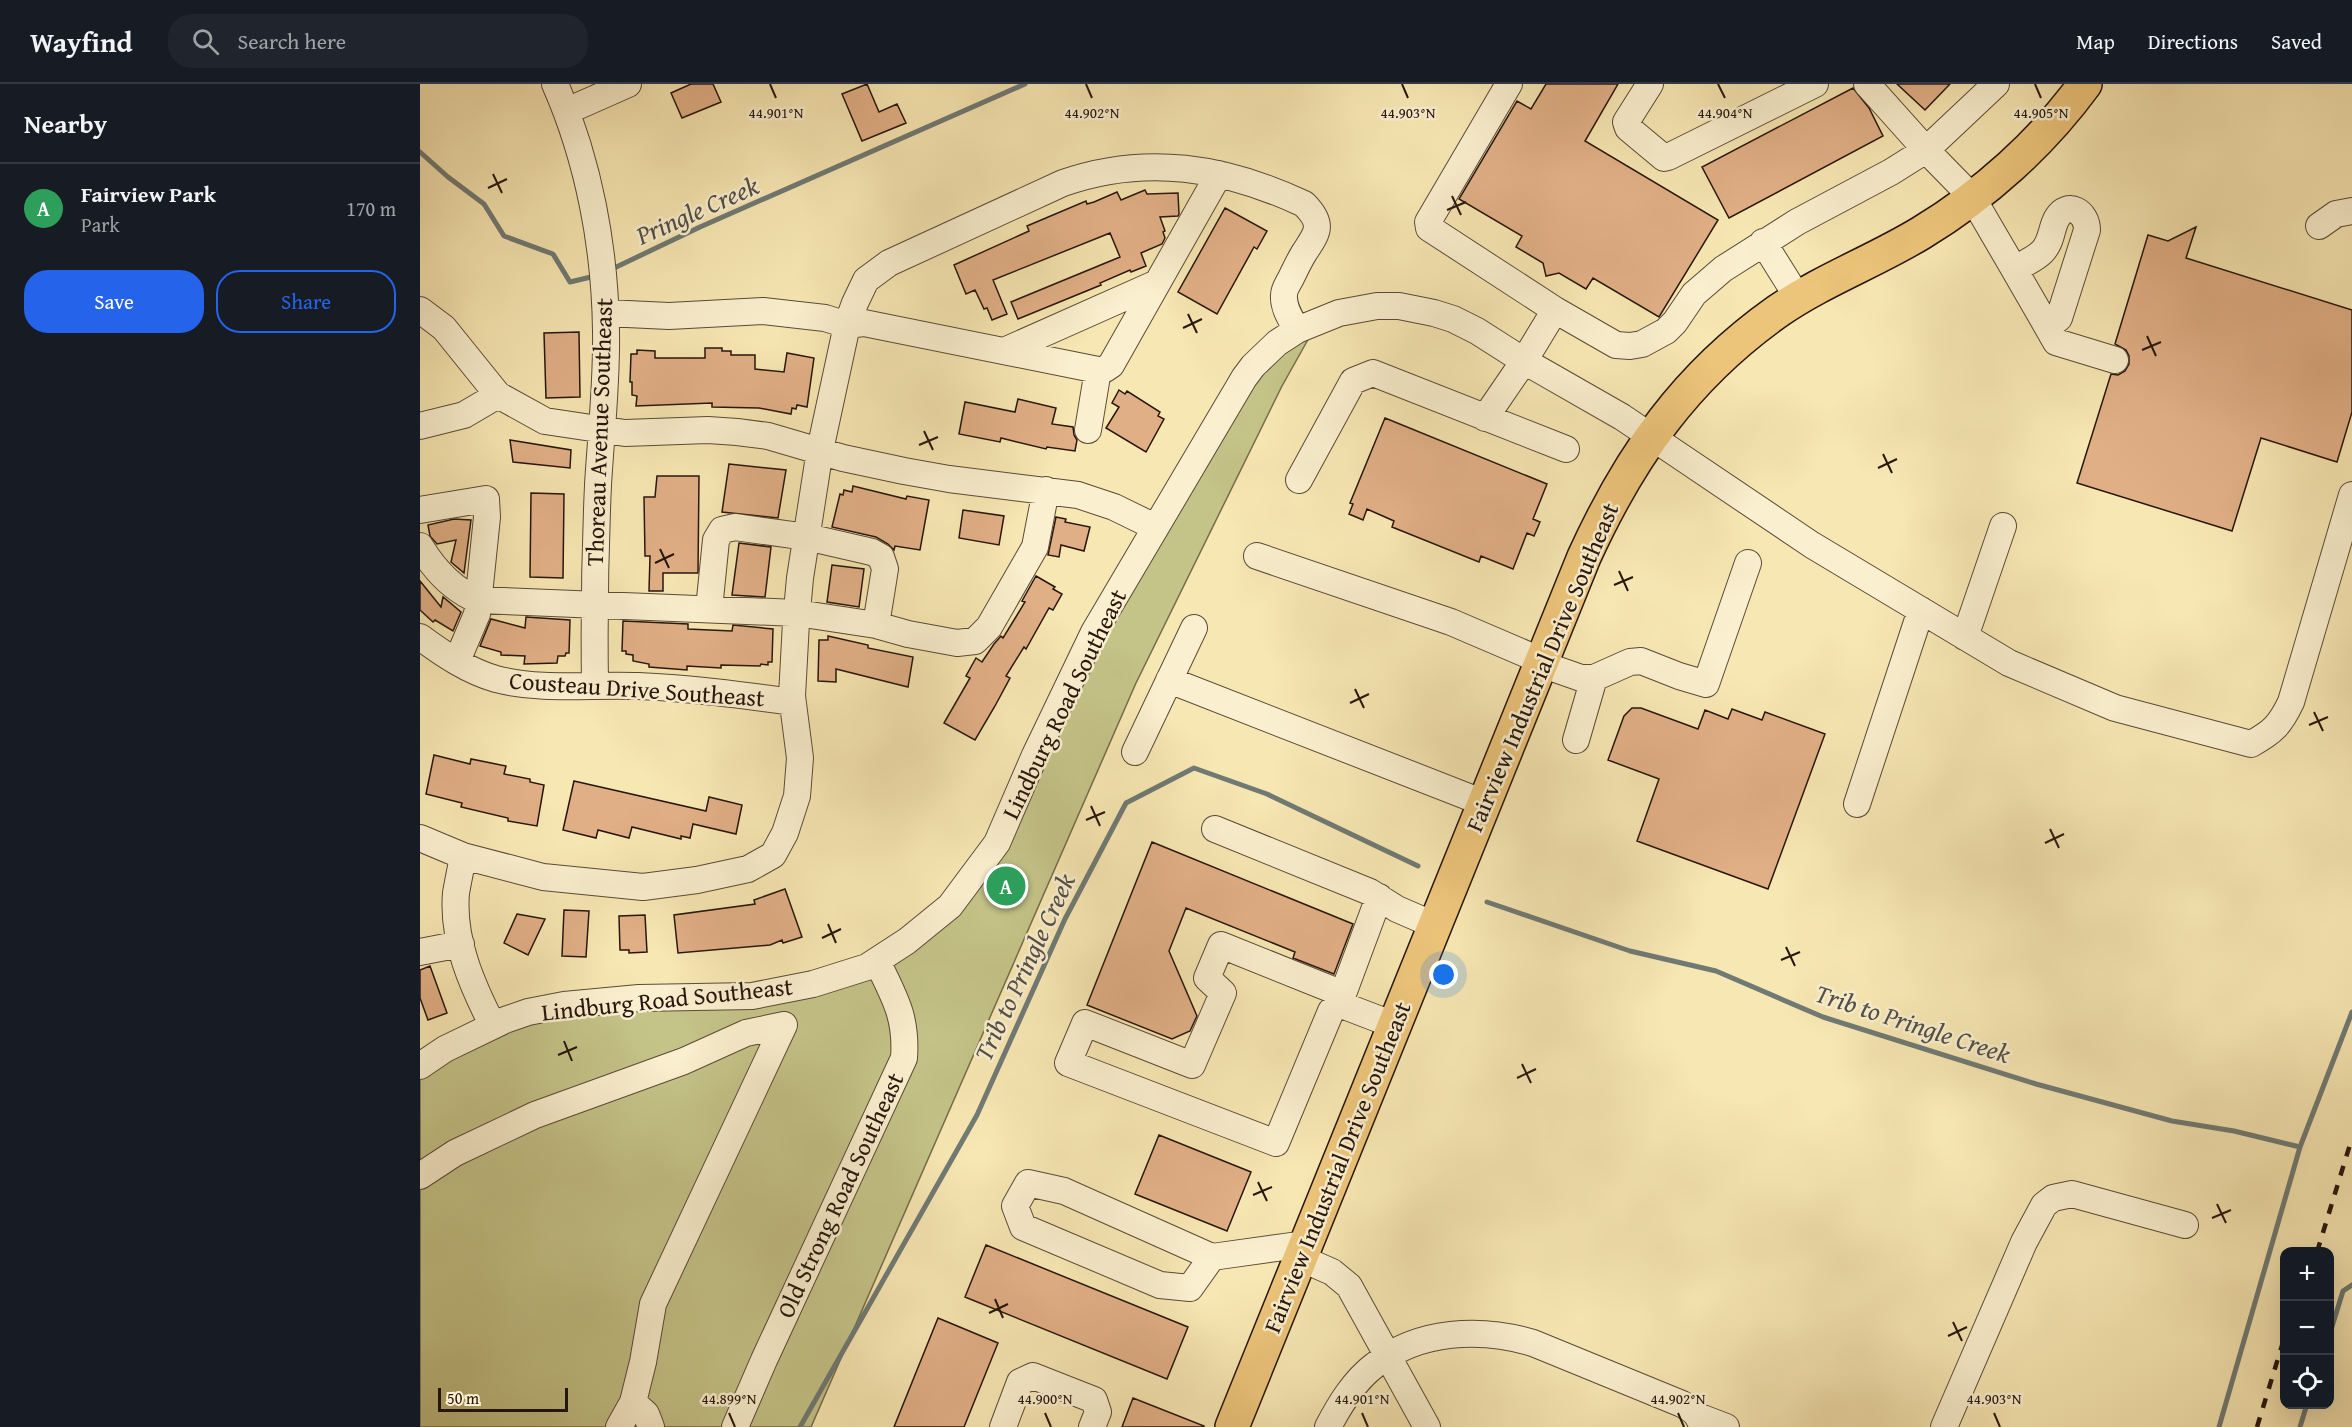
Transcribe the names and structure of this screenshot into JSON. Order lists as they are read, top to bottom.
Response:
{
  "streets": {
    "main road": ["Fairview Industrial Drive Southeast"],
    "street": [
      "Thoreau Avenue Southeast",
      "Cousteau Drive Southeast",
      "Lindburg Road Southeast",
      "Old Strong Road Southeast"
    ]
  },
  "crossings": [
    ["Thoreau Avenue Southeast", "Cousteau Drive Southeast"],
    ["Fairview Industrial Drive Southeast", "Lindburg Road Southeast"],
    ["Lindburg Road Southeast", "Old Strong Road Southeast"]
  ],
  "water": ["Pringle Creek", "Trib to Pringle Creek"],
  "scale_bar": "50 m",
  "page": {
    "header": "Wayfind",
    "search": "Search here",
    "nav": ["Map", "Directions", "Saved"],
    "heading": "Nearby",
    "list": [
      {
        "mark": "A",
        "name": "Fairview Park",
        "note": "Park",
        "value": "170 m"
      }
    ],
    "buttons": ["Save", "Share"],
    "pins": "A",
    "map_buttons": ["+", "−"],
    "scale": "50 m"
  },
  "coordinates": [
    "44.901°N",
    "44.902°N",
    "44.903°N",
    "44.904°N",
    "44.905°N",
    "44.899°N",
    "44.900°N"
  ]
}
